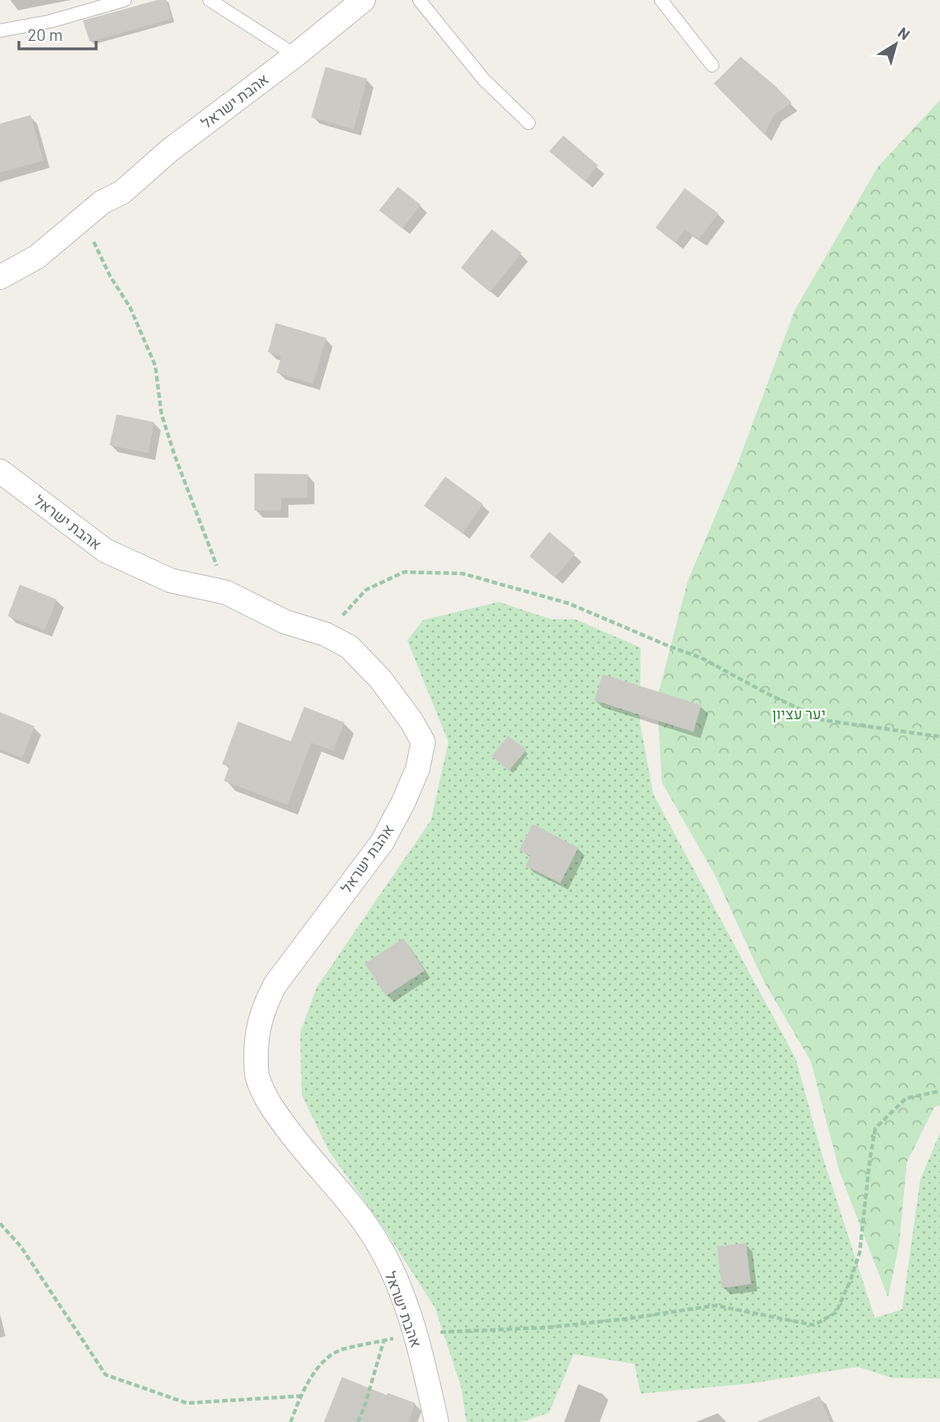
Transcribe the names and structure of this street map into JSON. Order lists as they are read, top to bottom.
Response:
{
  "streets": {
    "street": ["אהבת ישראל"]
  },
  "parks": ["יער עציון"],
  "scale_bar": "20 m",
  "north": "top right"
}
